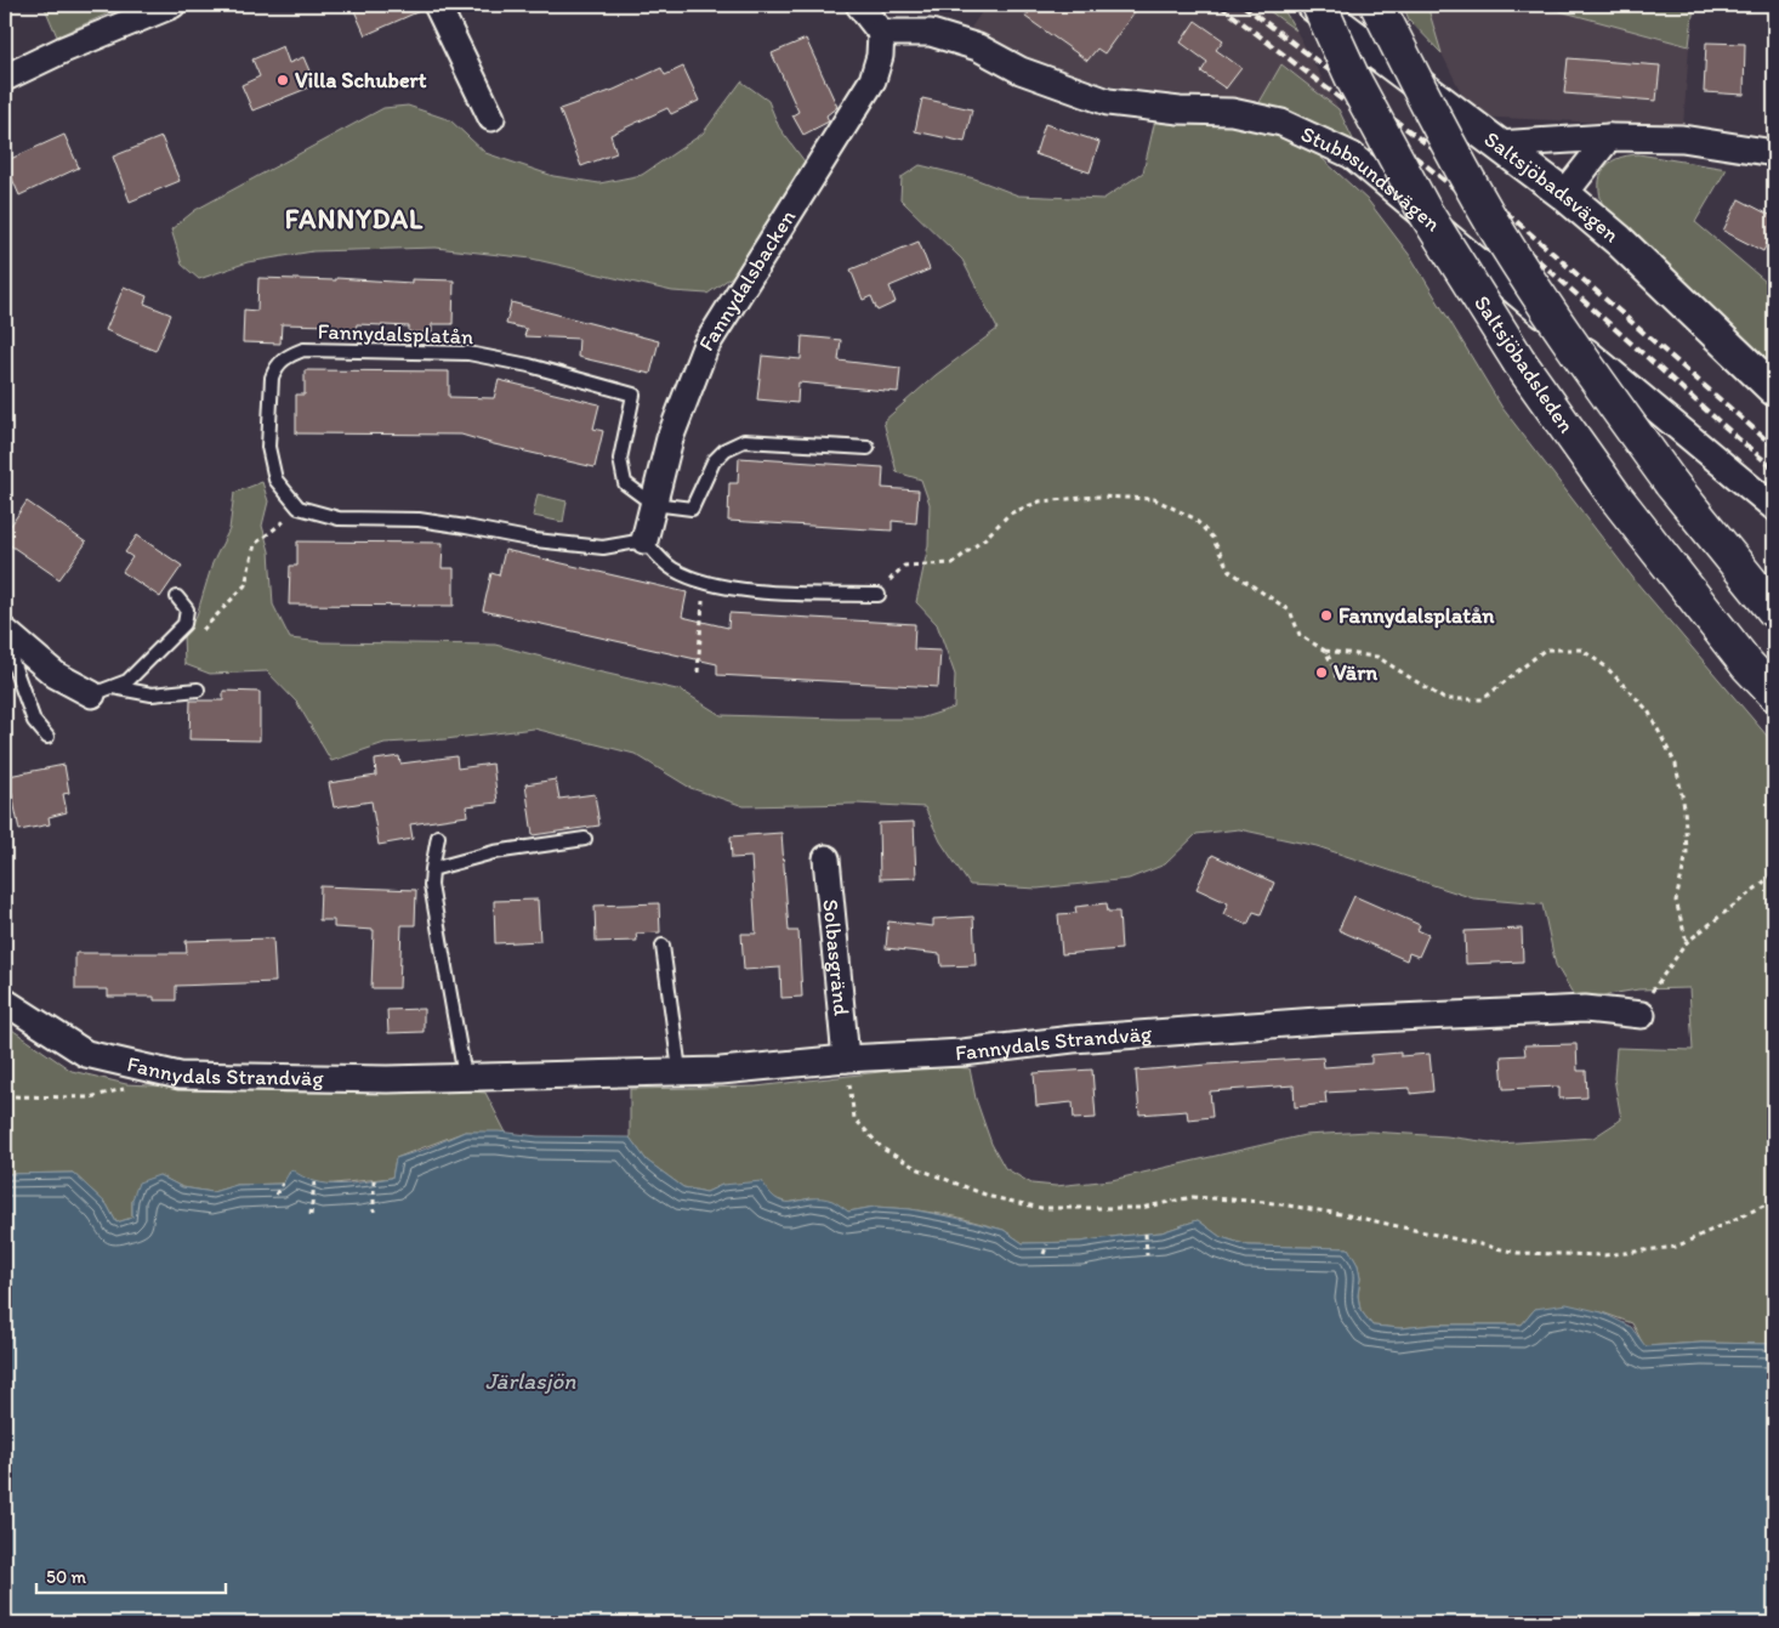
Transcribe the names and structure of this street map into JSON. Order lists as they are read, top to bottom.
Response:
{
  "streets": {
    "highway": ["Saltsjöbadsleden"],
    "street": [
      "Stubbsundsvägen",
      "Saltsjöbadsvägen",
      "Fannydalsbacken",
      "Solbasgränd",
      "Fannydals Strandväg"
    ],
    "lane": ["Fannydalsplatån"]
  },
  "crossings": [
    ["Stubbsundsvägen", "Fannydalsbacken"],
    ["Fannydalsbacken", "Fannydalsplatån"],
    ["Solbasgränd", "Fannydals Strandväg"]
  ],
  "districts": ["FANNYDAL"],
  "water": ["Järlasjön"],
  "places": ["Villa Schubert", "Fannydalsplatån", "Värn"],
  "scale_bar": "50 m"
}
